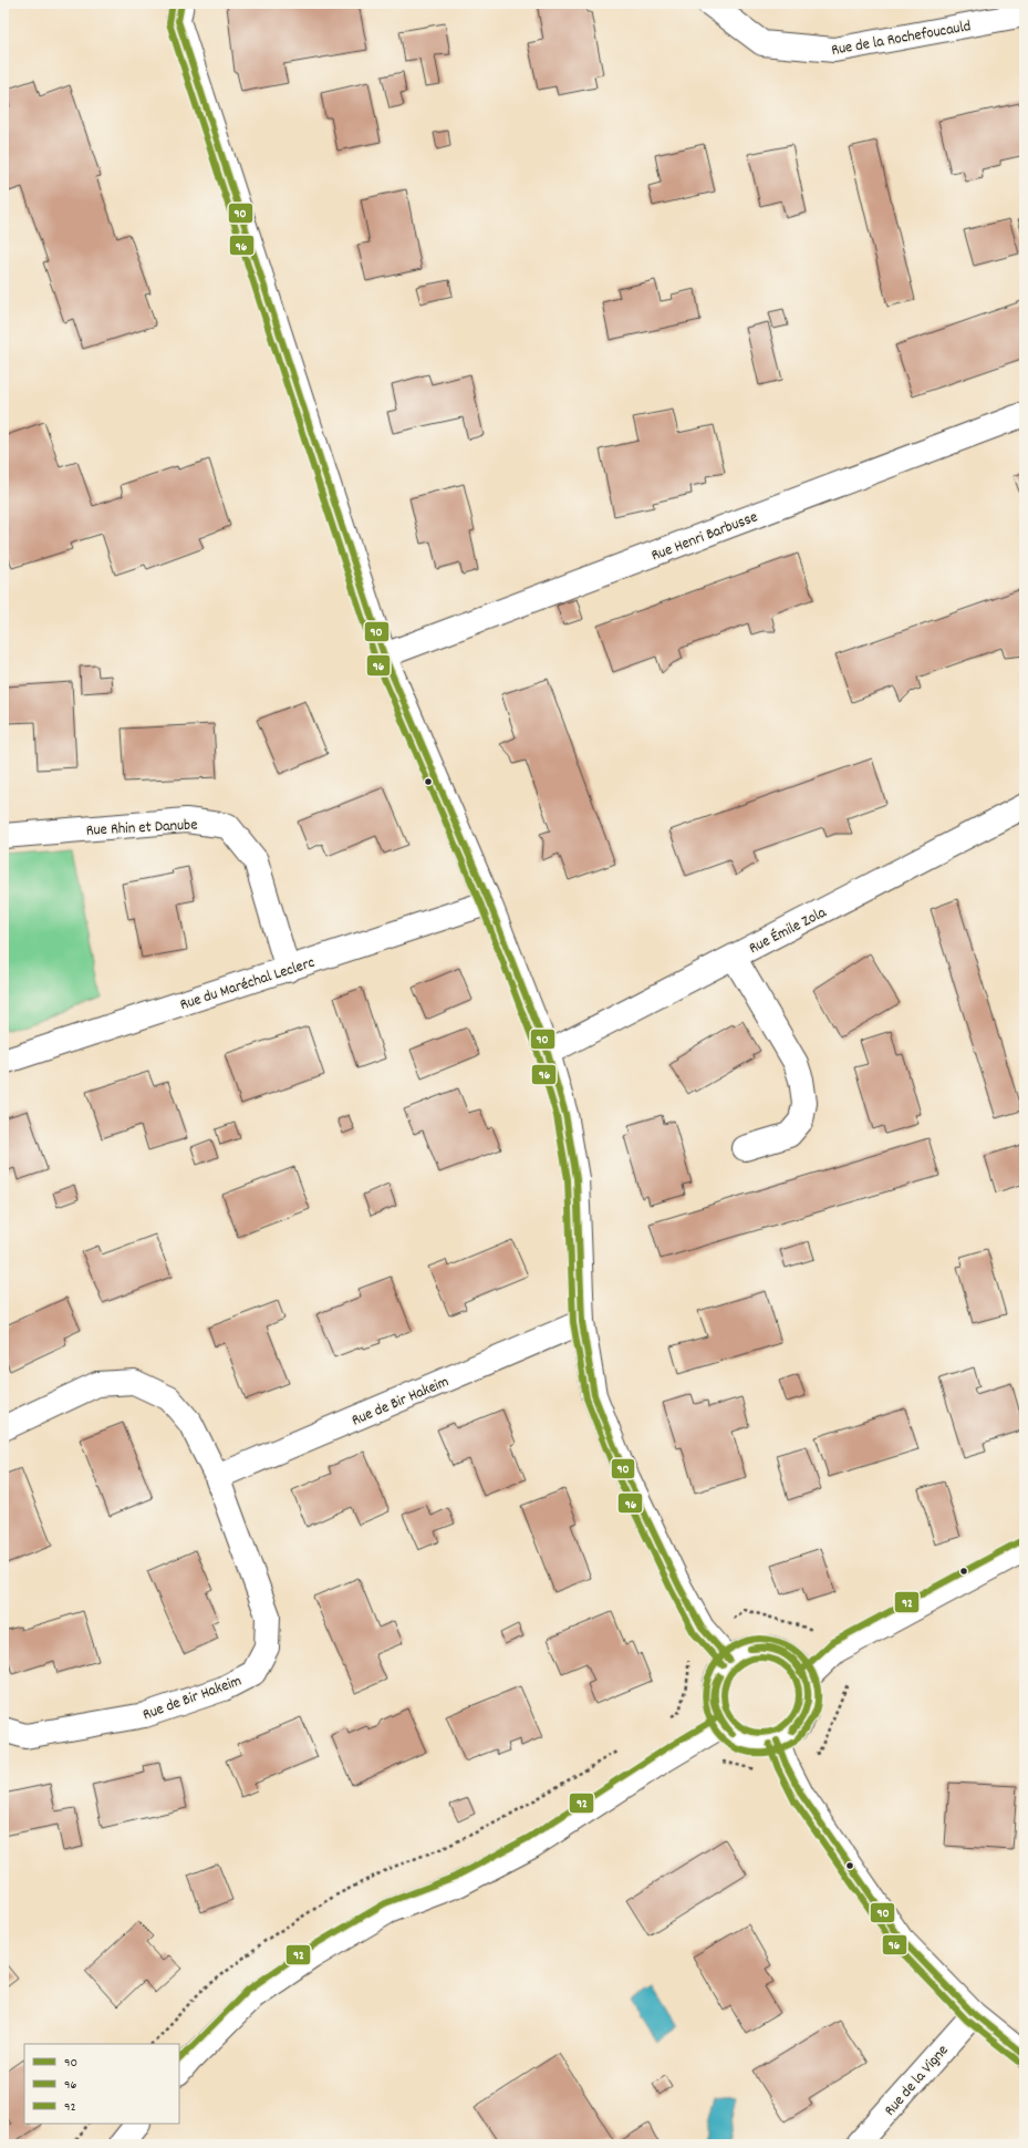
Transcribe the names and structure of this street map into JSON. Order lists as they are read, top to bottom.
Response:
{
  "streets": {
    "street": [
      "Rue de la Rochefoucauld",
      "Rue Henri Barbusse",
      "Rue Rhin et Danube",
      "Rue Émile Zola",
      "Rue du Maréchal Leclerc",
      "Rue de Bir Hakeim",
      "Rue de la Vigne"
    ]
  },
  "crossings": [
    ["Rue Rhin et Danube", "Rue du Maréchal Leclerc"]
  ],
  "lines": ["transit line 90", "transit line 96", "transit line 92"],
  "legend": ["90", "96", "92"]
}
